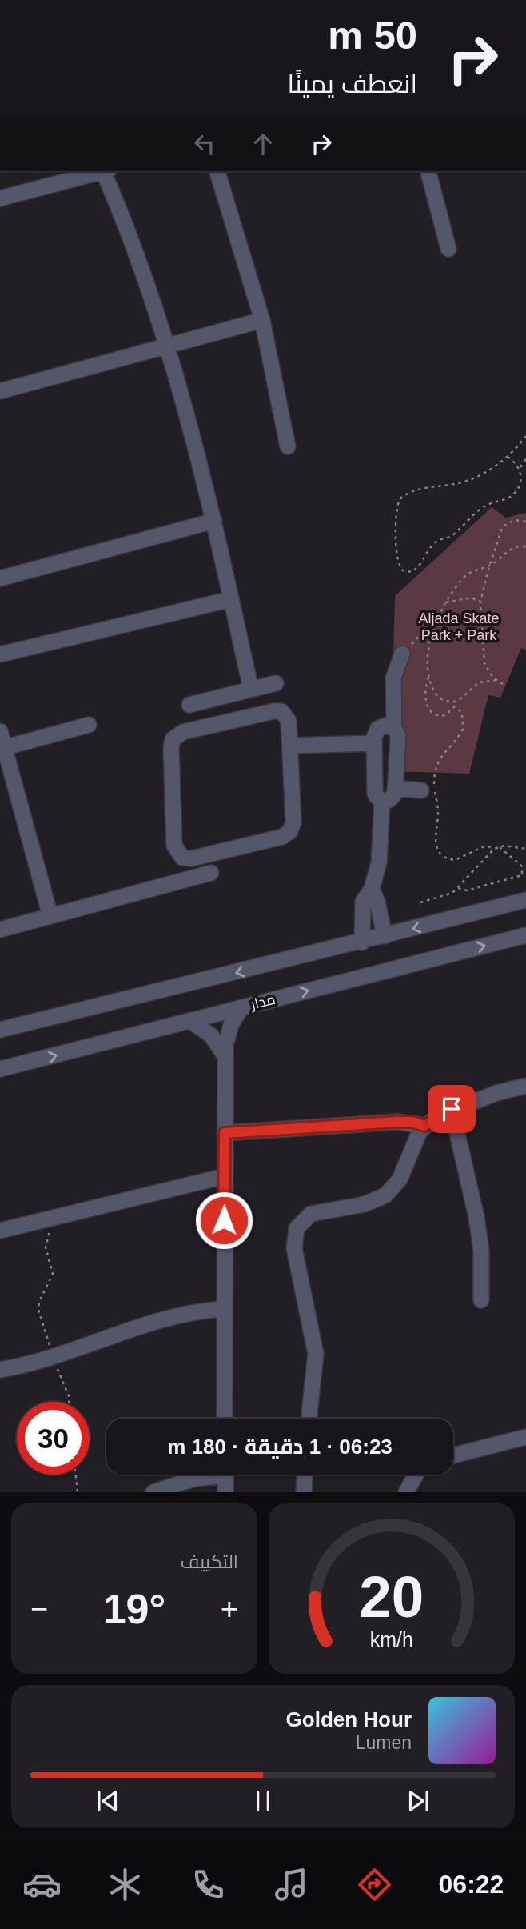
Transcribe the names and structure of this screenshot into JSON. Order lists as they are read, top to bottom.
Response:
{
  "streets": {
    "street": ["مدار"]
  },
  "parks": ["Aljada Skate Park + Park"],
  "page": {
    "turn": ["50 m", "انعطف يمينًا"],
    "limit": "30",
    "trip": "06:23 · 1 دقيقة · 180 m",
    "tile": "التكييف",
    "heat": ["−", "19°", "+"],
    "song": ["Golden Hour", "Lumen"],
    "tabs": "06:22",
    "gauge": ["20", "km/h"]
  }
}
